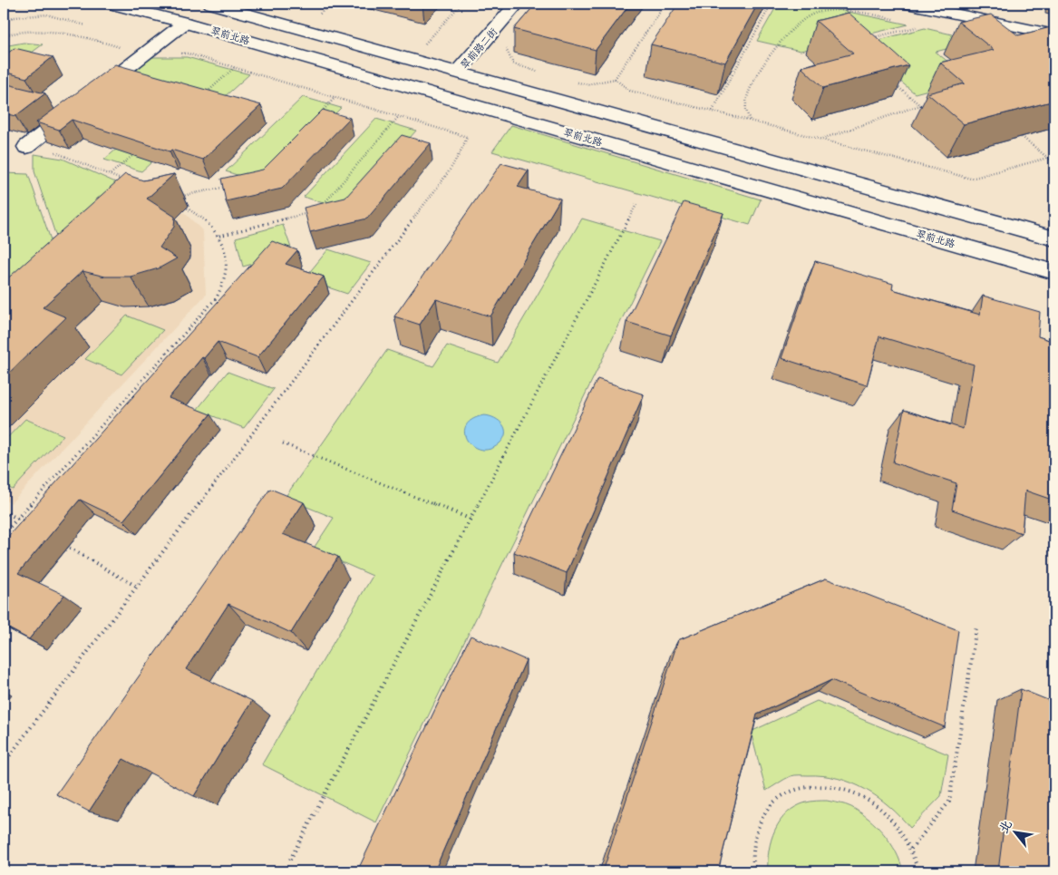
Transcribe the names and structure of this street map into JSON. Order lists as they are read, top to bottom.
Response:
{
  "streets": {
    "main road": ["翠前北路", "翠前路二街"]
  },
  "north": "top left"
}
